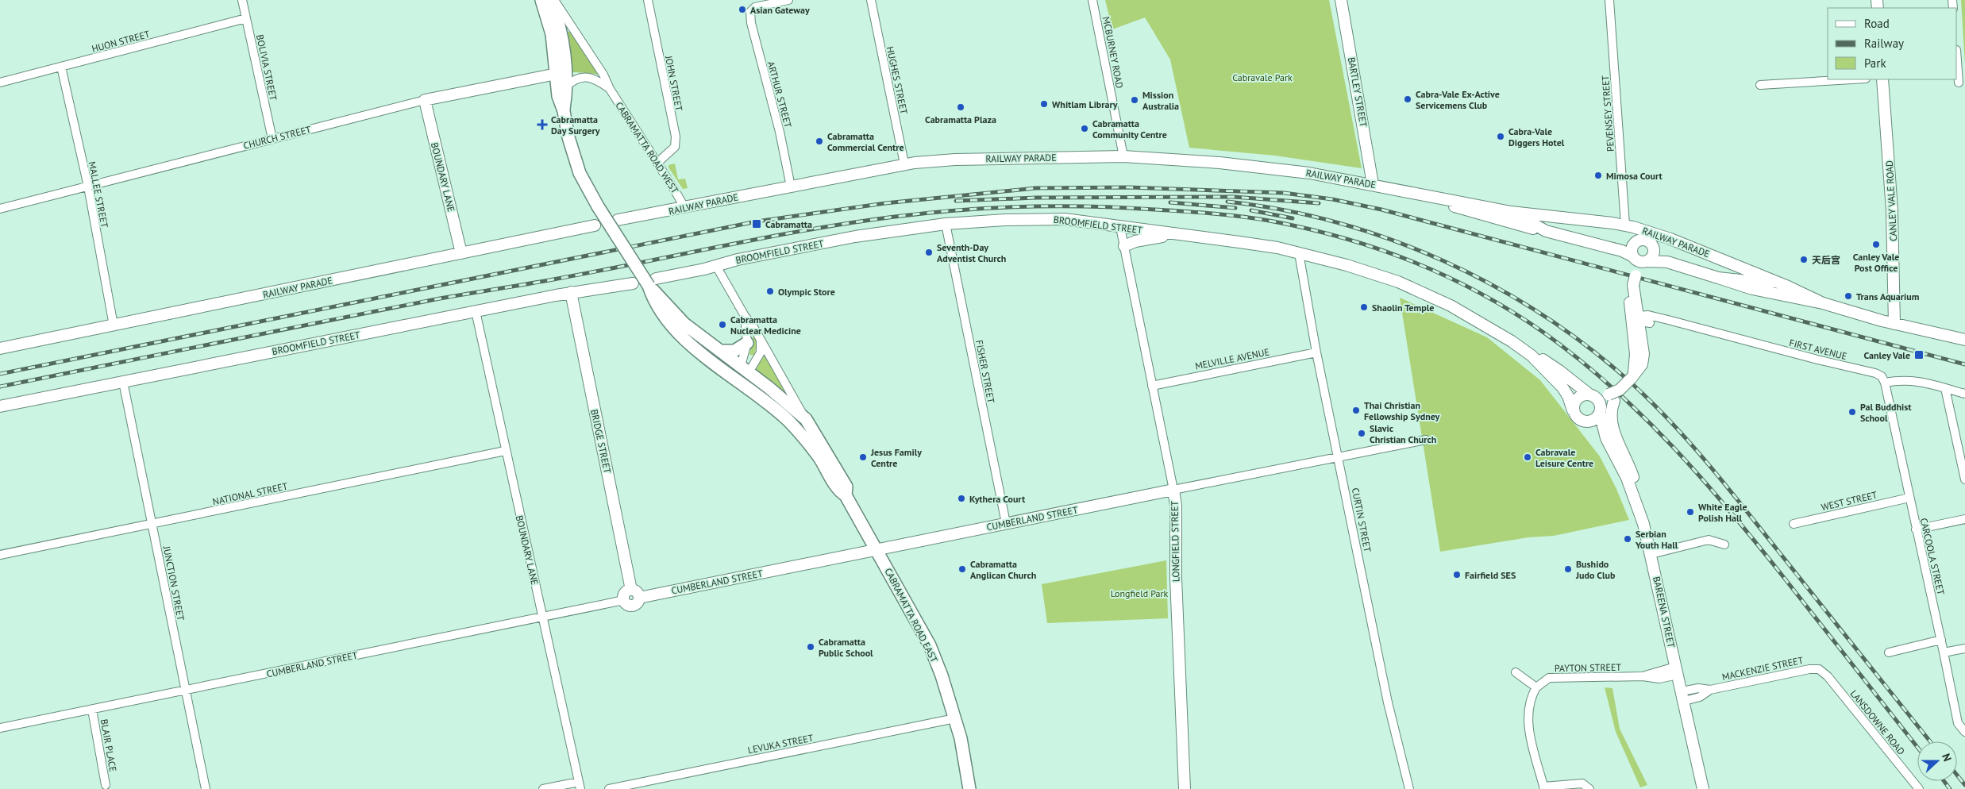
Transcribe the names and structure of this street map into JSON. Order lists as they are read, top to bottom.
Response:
{
  "streets": {
    "main road": [
      "BARTLEY STREET",
      "CHURCH STREET",
      "RAILWAY PARADE",
      "BOUNDARY LANE",
      "CANLEY VALE ROAD",
      "BROOMFIELD STREET",
      "BRIDGE STREET",
      "CUMBERLAND STREET",
      "LONGFIELD STREET",
      "BAREENA STREET",
      "CABRAMATTA ROAD EAST"
    ],
    "street": [
      "HUON STREET",
      "MCBURNEY ROAD",
      "BOLIVIA STREET",
      "HUGHES STREET",
      "JOHN STREET",
      "ARTHUR STREET",
      "PEVENSEY STREET",
      "CABRAMATTA ROAD WEST",
      "MALLEE STREET",
      "FIRST AVENUE",
      "MELVILLE AVENUE",
      "FISHER STREET",
      "NATIONAL STREET",
      "WEST STREET",
      "CURTIN STREET",
      "CARCOOLA STREET",
      "JUNCTION STREET",
      "PAYTON STREET",
      "MACKENZIE STREET",
      "LANSDOWNE ROAD",
      "LEVUKA STREET",
      "BLAIR PLACE"
    ]
  },
  "crossings": [
    ["HUON STREET", "BOLIVIA STREET"],
    ["HUON STREET", "MALLEE STREET"],
    ["MCBURNEY ROAD", "RAILWAY PARADE"],
    ["BOLIVIA STREET", "CHURCH STREET"],
    ["HUGHES STREET", "RAILWAY PARADE"],
    ["JOHN STREET", "CABRAMATTA ROAD WEST"],
    ["BARTLEY STREET", "RAILWAY PARADE"],
    ["ARTHUR STREET", "RAILWAY PARADE"],
    ["PEVENSEY STREET", "RAILWAY PARADE"],
    ["CHURCH STREET", "BOUNDARY LANE"],
    ["CHURCH STREET", "MALLEE STREET"],
    ["CABRAMATTA ROAD WEST", "RAILWAY PARADE"],
    ["RAILWAY PARADE", "BOUNDARY LANE"],
    ["RAILWAY PARADE", "MALLEE STREET"],
    ["RAILWAY PARADE", "CANLEY VALE ROAD"],
    ["BOUNDARY LANE", "BROOMFIELD STREET"],
    ["BOUNDARY LANE", "NATIONAL STREET"],
    ["BOUNDARY LANE", "CUMBERLAND STREET"],
    ["BROOMFIELD STREET", "FISHER STREET"],
    ["BROOMFIELD STREET", "BRIDGE STREET"],
    ["BROOMFIELD STREET", "CURTIN STREET"],
    ["BROOMFIELD STREET", "LONGFIELD STREET"],
    ["BROOMFIELD STREET", "JUNCTION STREET"],
    ["BROOMFIELD STREET", "CABRAMATTA ROAD EAST"],
    ["FIRST AVENUE", "CARCOOLA STREET"],
    ["MELVILLE AVENUE", "CURTIN STREET"],
    ["MELVILLE AVENUE", "LONGFIELD STREET"],
    ["FISHER STREET", "CUMBERLAND STREET"],
    ["BRIDGE STREET", "CUMBERLAND STREET"],
    ["NATIONAL STREET", "JUNCTION STREET"],
    ["WEST STREET", "CARCOOLA STREET"],
    ["CUMBERLAND STREET", "CURTIN STREET"],
    ["CUMBERLAND STREET", "LONGFIELD STREET"],
    ["CUMBERLAND STREET", "JUNCTION STREET"],
    ["CUMBERLAND STREET", "CABRAMATTA ROAD EAST"],
    ["CUMBERLAND STREET", "BLAIR PLACE"],
    ["BAREENA STREET", "PAYTON STREET"],
    ["BAREENA STREET", "MACKENZIE STREET"],
    ["CABRAMATTA ROAD EAST", "LEVUKA STREET"],
    ["MACKENZIE STREET", "LANSDOWNE ROAD"]
  ],
  "parks": ["Cabravale Park", "Longfield Park"],
  "places": {
    "other": [
      "Asian Gateway",
      "Cabra-Vale Ex-Active Servicemens Club",
      "Mission Australia",
      "Whitlam Library",
      "Cabramatta Plaza",
      "Cabramatta Community Centre",
      "Cabra-Vale Diggers Hotel",
      "Cabramatta Commercial Centre",
      "Mimosa Court",
      "Canley Vale Post Office",
      "Seventh-Day Adventist Church",
      "天后宫",
      "Olympic Store",
      "Trans Aquarium",
      "Shaolin Temple",
      "Cabramatta Nuclear Medicine",
      "Thai Christian Fellowship Sydney",
      "Pal Buddhist School",
      "Slavic Christian Church",
      "Jesus Family Centre",
      "Cabravale Leisure Centre",
      "Kythera Court",
      "White Eagle Polish Hall",
      "Serbian Youth Hall",
      "Cabramatta Anglican Church",
      "Bushido Judo Club",
      "Fairfield SES",
      "Cabramatta Public School"
    ],
    "health": ["Cabramatta Day Surgery"],
    "transit": ["Cabramatta", "Canley Vale"]
  },
  "legend": ["Road", "Railway", "Park"],
  "north": "right"
}
